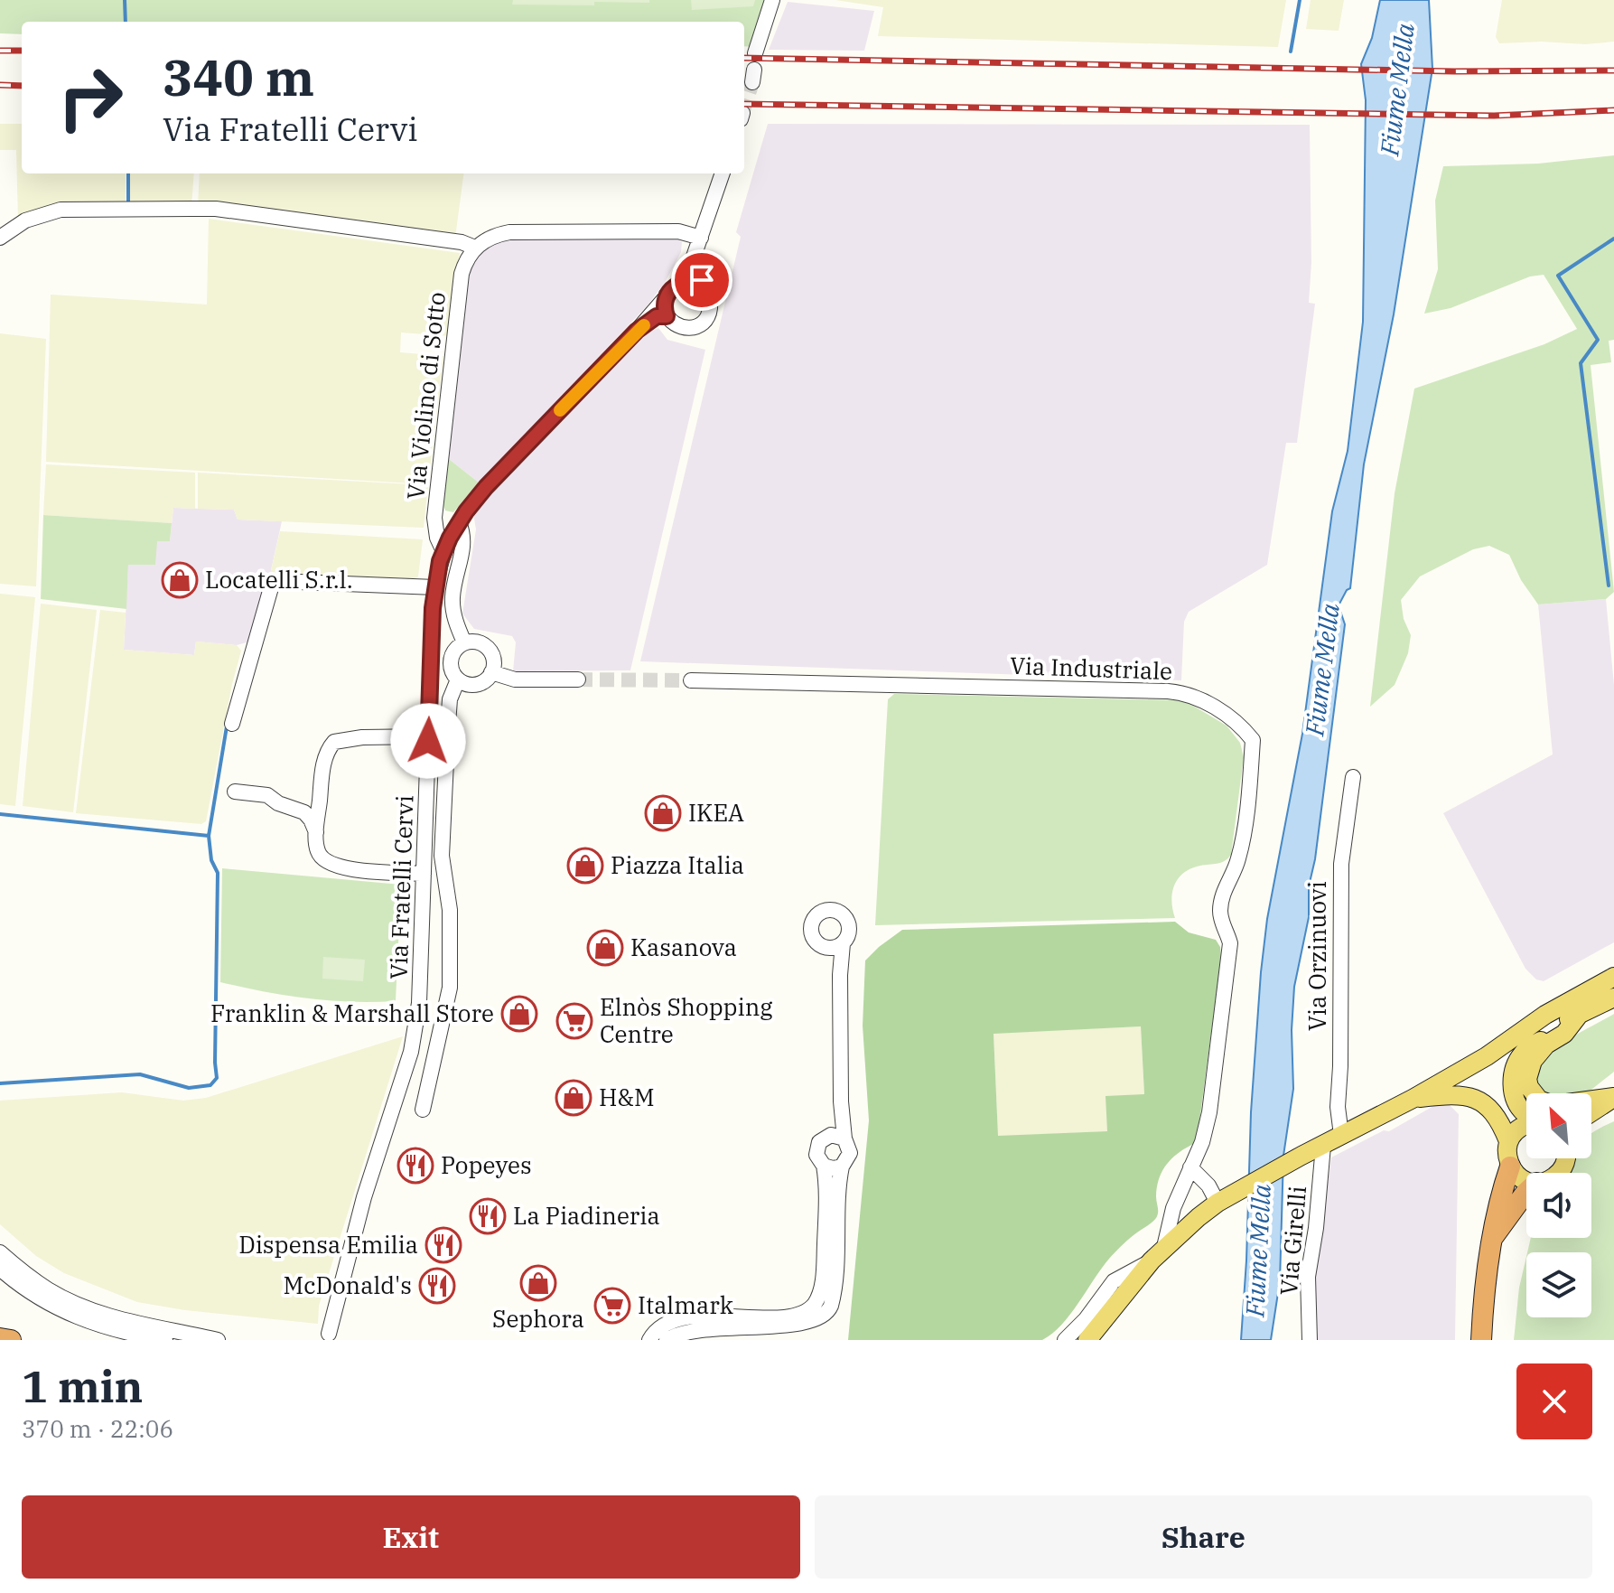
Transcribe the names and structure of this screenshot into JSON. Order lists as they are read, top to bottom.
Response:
{
  "streets": {
    "street": [
      "Via Violino di Sotto",
      "Via Industriale",
      "Via Fratelli Cervi",
      "Via Orzinuovi",
      "Via Girelli"
    ]
  },
  "crossings": [
    ["Via Violino di Sotto", "Via Fratelli Cervi"]
  ],
  "water": ["Fiume Mella"],
  "places": {
    "shop": [
      "Locatelli S.r.l.",
      "IKEA",
      "Piazza Italia",
      "Kasanova",
      "Franklin & Marshall Store",
      "H&M",
      "Sephora"
    ],
    "supermarket": ["Elnòs Shopping Centre", "Italmark"],
    "restaurant": [
      "Popeyes",
      "La Piadineria",
      "Dispensa Emilia",
      "McDonald's"
    ]
  },
  "north": "top left",
  "page": {
    "turn": ["340 m", "Via Fratelli Cervi"],
    "heading": ["1 min", "370 m · 22:06"],
    "buttons": ["Exit", "Share"]
  }
}
